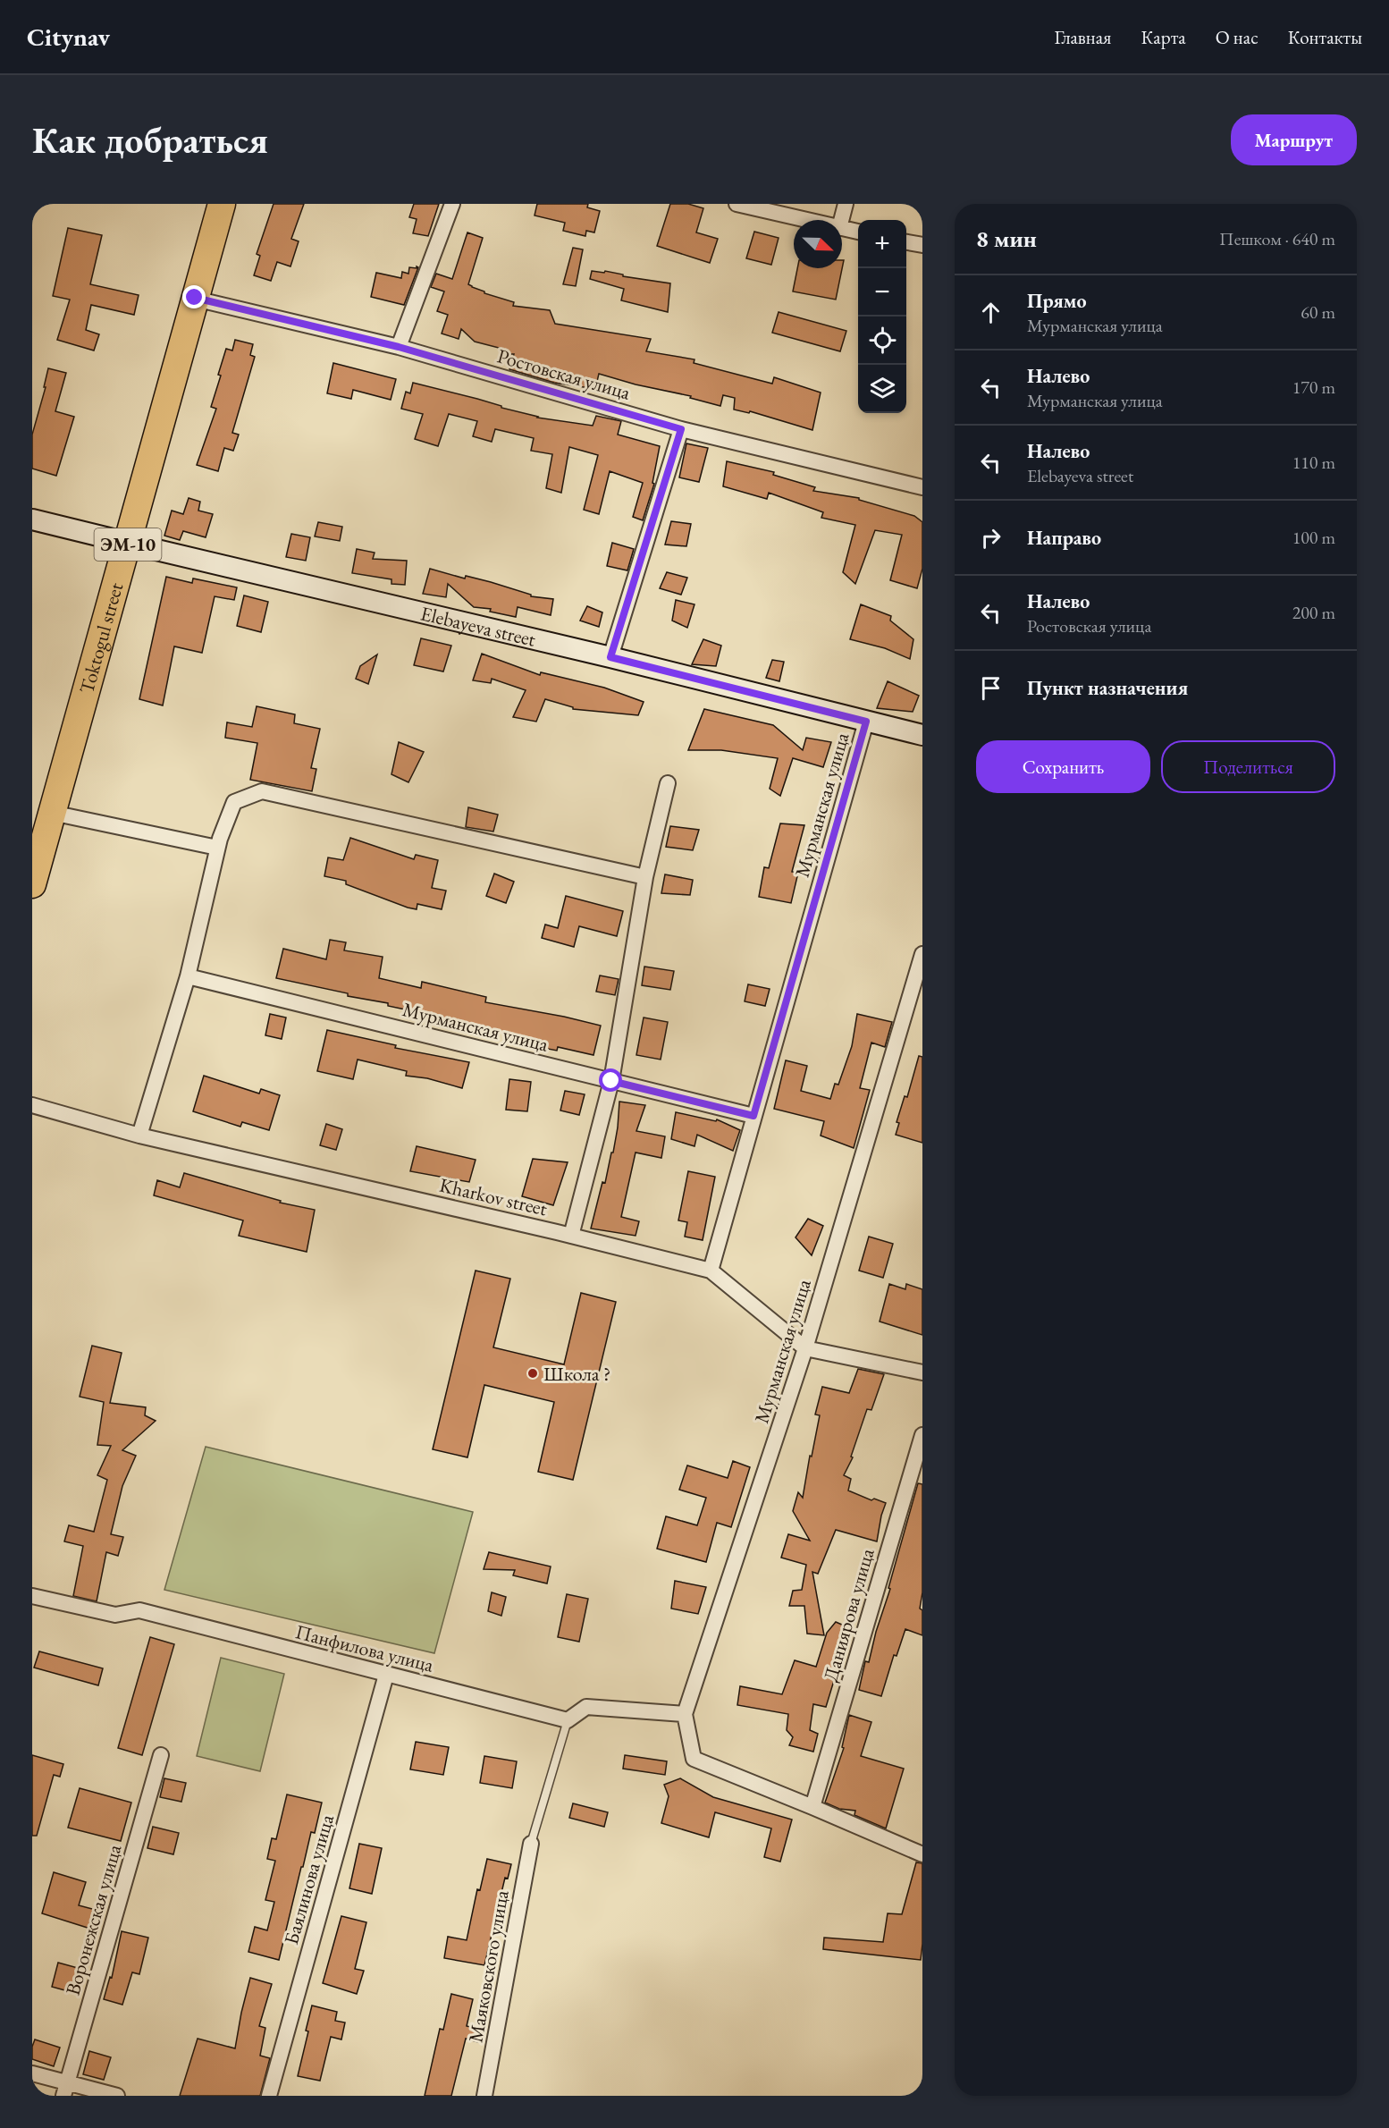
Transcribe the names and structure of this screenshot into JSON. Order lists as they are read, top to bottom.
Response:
{
  "streets": {
    "highway": ["ЭМ-10", "Toktogul street"],
    "main road": ["Elebayeva street"],
    "street": [
      "Ростовская улица",
      "Мурманская улица",
      "Kharkov street",
      "Даниярова улица",
      "Панфилова улица",
      "Баялинова улица",
      "Воронежская улица",
      "Маяковского улица"
    ]
  },
  "crossings": [
    ["Ростовская улица", "Toktogul street"],
    ["Elebayeva street", "Toktogul street"],
    ["Elebayeva street", "Мурманская улица"],
    ["Мурманская улица", "Kharkov street"],
    ["Мурманская улица", "Даниярова улица"],
    ["Панфилова улица", "Баялинова улица"]
  ],
  "places": ["Школа ?"],
  "north": "bottom right",
  "page": {
    "header": "Citynav",
    "nav": [
      "Главная",
      "Карта",
      "О нас",
      "Контакты"
    ],
    "buttons": [
      "Маршрут",
      ["Сохранить", "Поделиться"]
    ],
    "title": "Как добраться",
    "heading": ["8 мин", "Пешком · 640 m"],
    "map_buttons": ["+", "−"],
    "list": [
      ["Прямо", "Мурманская улица", "60 m"],
      ["Налево", "Мурманская улица", "170 m"],
      ["Налево", "Elebayeva street", "110 m"],
      ["Направо", "100 m"],
      ["Налево", "Ростовская улица", "200 m"],
      "Пункт назначения"
    ]
  }
}
